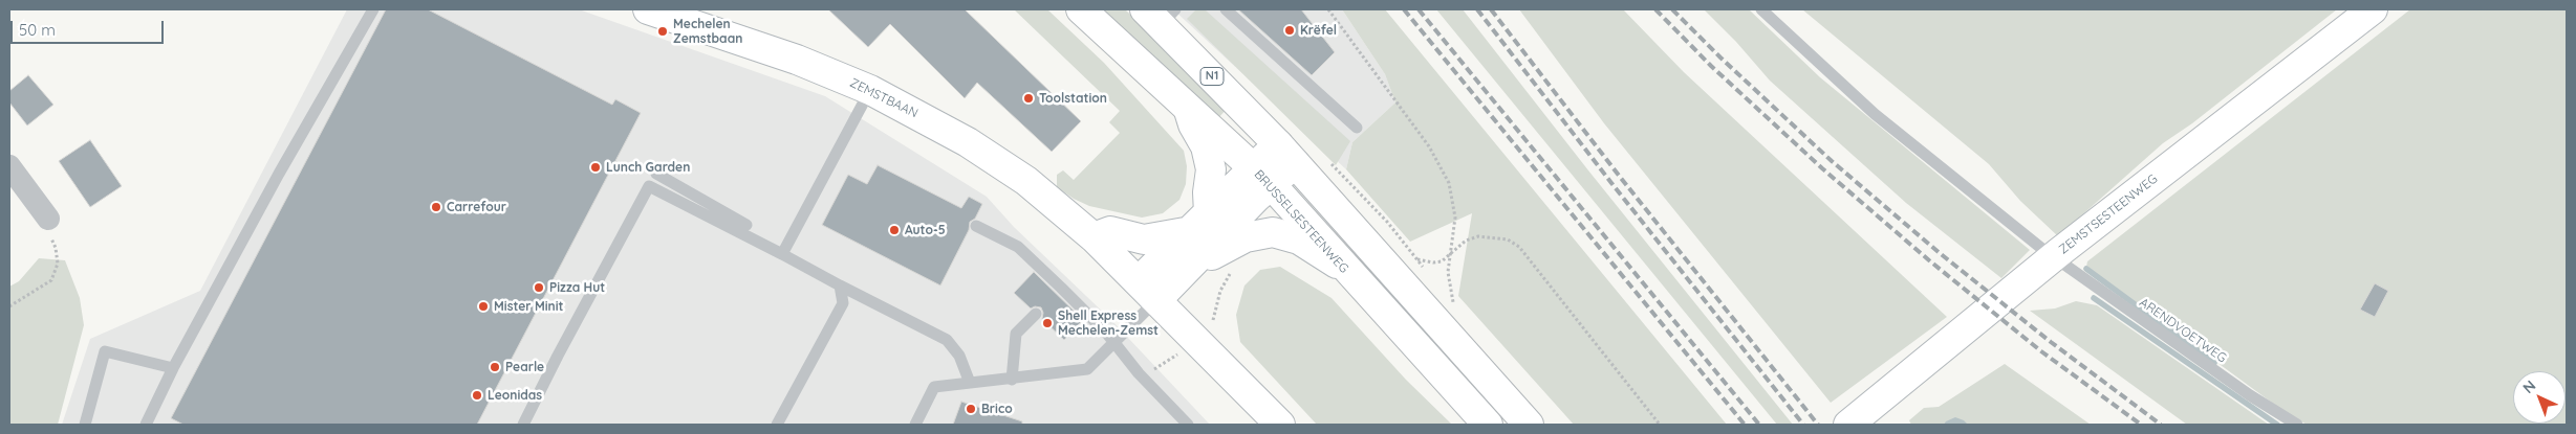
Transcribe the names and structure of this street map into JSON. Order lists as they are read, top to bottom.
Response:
{
  "streets": {
    "street": [
      "N1",
      "ZEMSTBAAN",
      "ZEMSTSESTEENWEG",
      "BRUSSELSESTEENWEG"
    ],
    "lane": ["ARENDVOETWEG"]
  },
  "crossings": [
    ["ZEMSTSESTEENWEG", "ARENDVOETWEG"]
  ],
  "places": [
    "Krëfel",
    "Mechelen Zemstbaan",
    "Toolstation",
    "Lunch Garden",
    "Carrefour",
    "Auto-5",
    "Pizza Hut",
    "Mister Minit",
    "Shell Express Mechelen-Zemst",
    "Pearle",
    "Leonidas",
    "Brico"
  ],
  "scale_bar": "50 m",
  "north": "top left"
}
